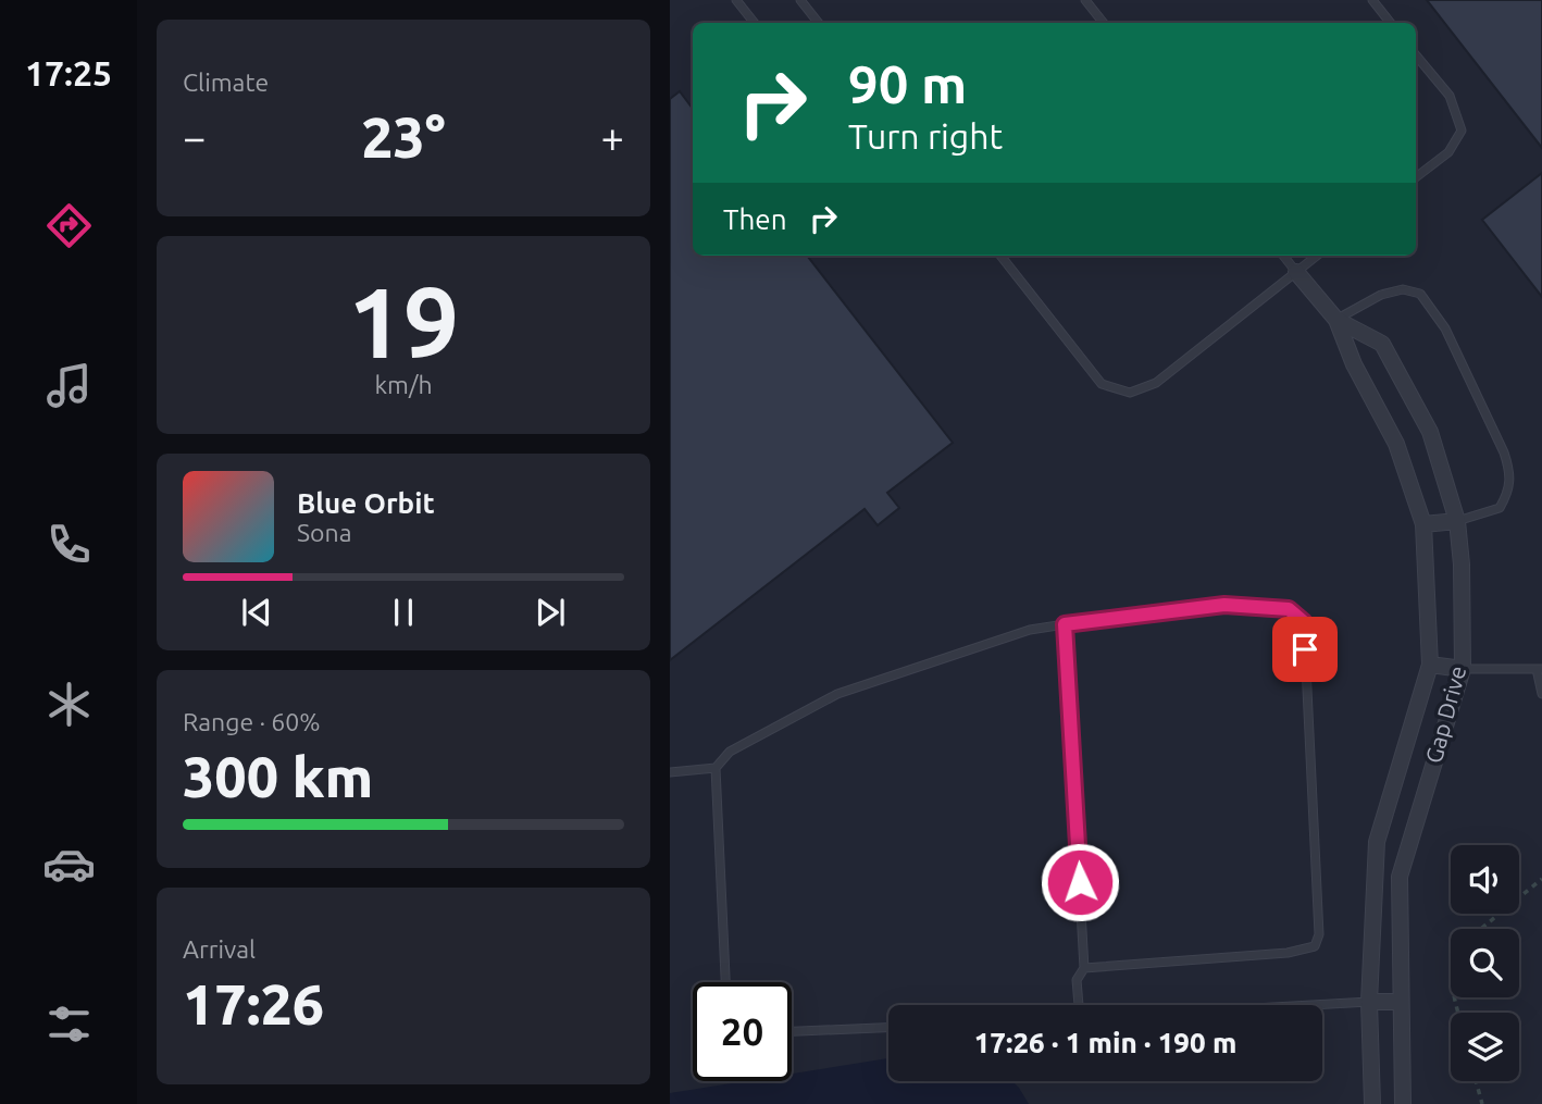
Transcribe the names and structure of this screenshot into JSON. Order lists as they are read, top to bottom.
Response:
{
  "streets": {
    "street": ["Gap Drive"]
  },
  "page": {
    "tabs": "17:25",
    "tile": [
      "Climate",
      ["19", "km/h"],
      ["Range · 60%", "300 km"],
      ["Arrival", "17:26"]
    ],
    "turn": ["90 m", "Turn right"],
    "heat": ["−", "23°", "+"],
    "then": "Then",
    "song": ["Blue Orbit", "Sona"],
    "limit": "20",
    "trip": "17:26 · 1 min · 190 m"
  }
}
